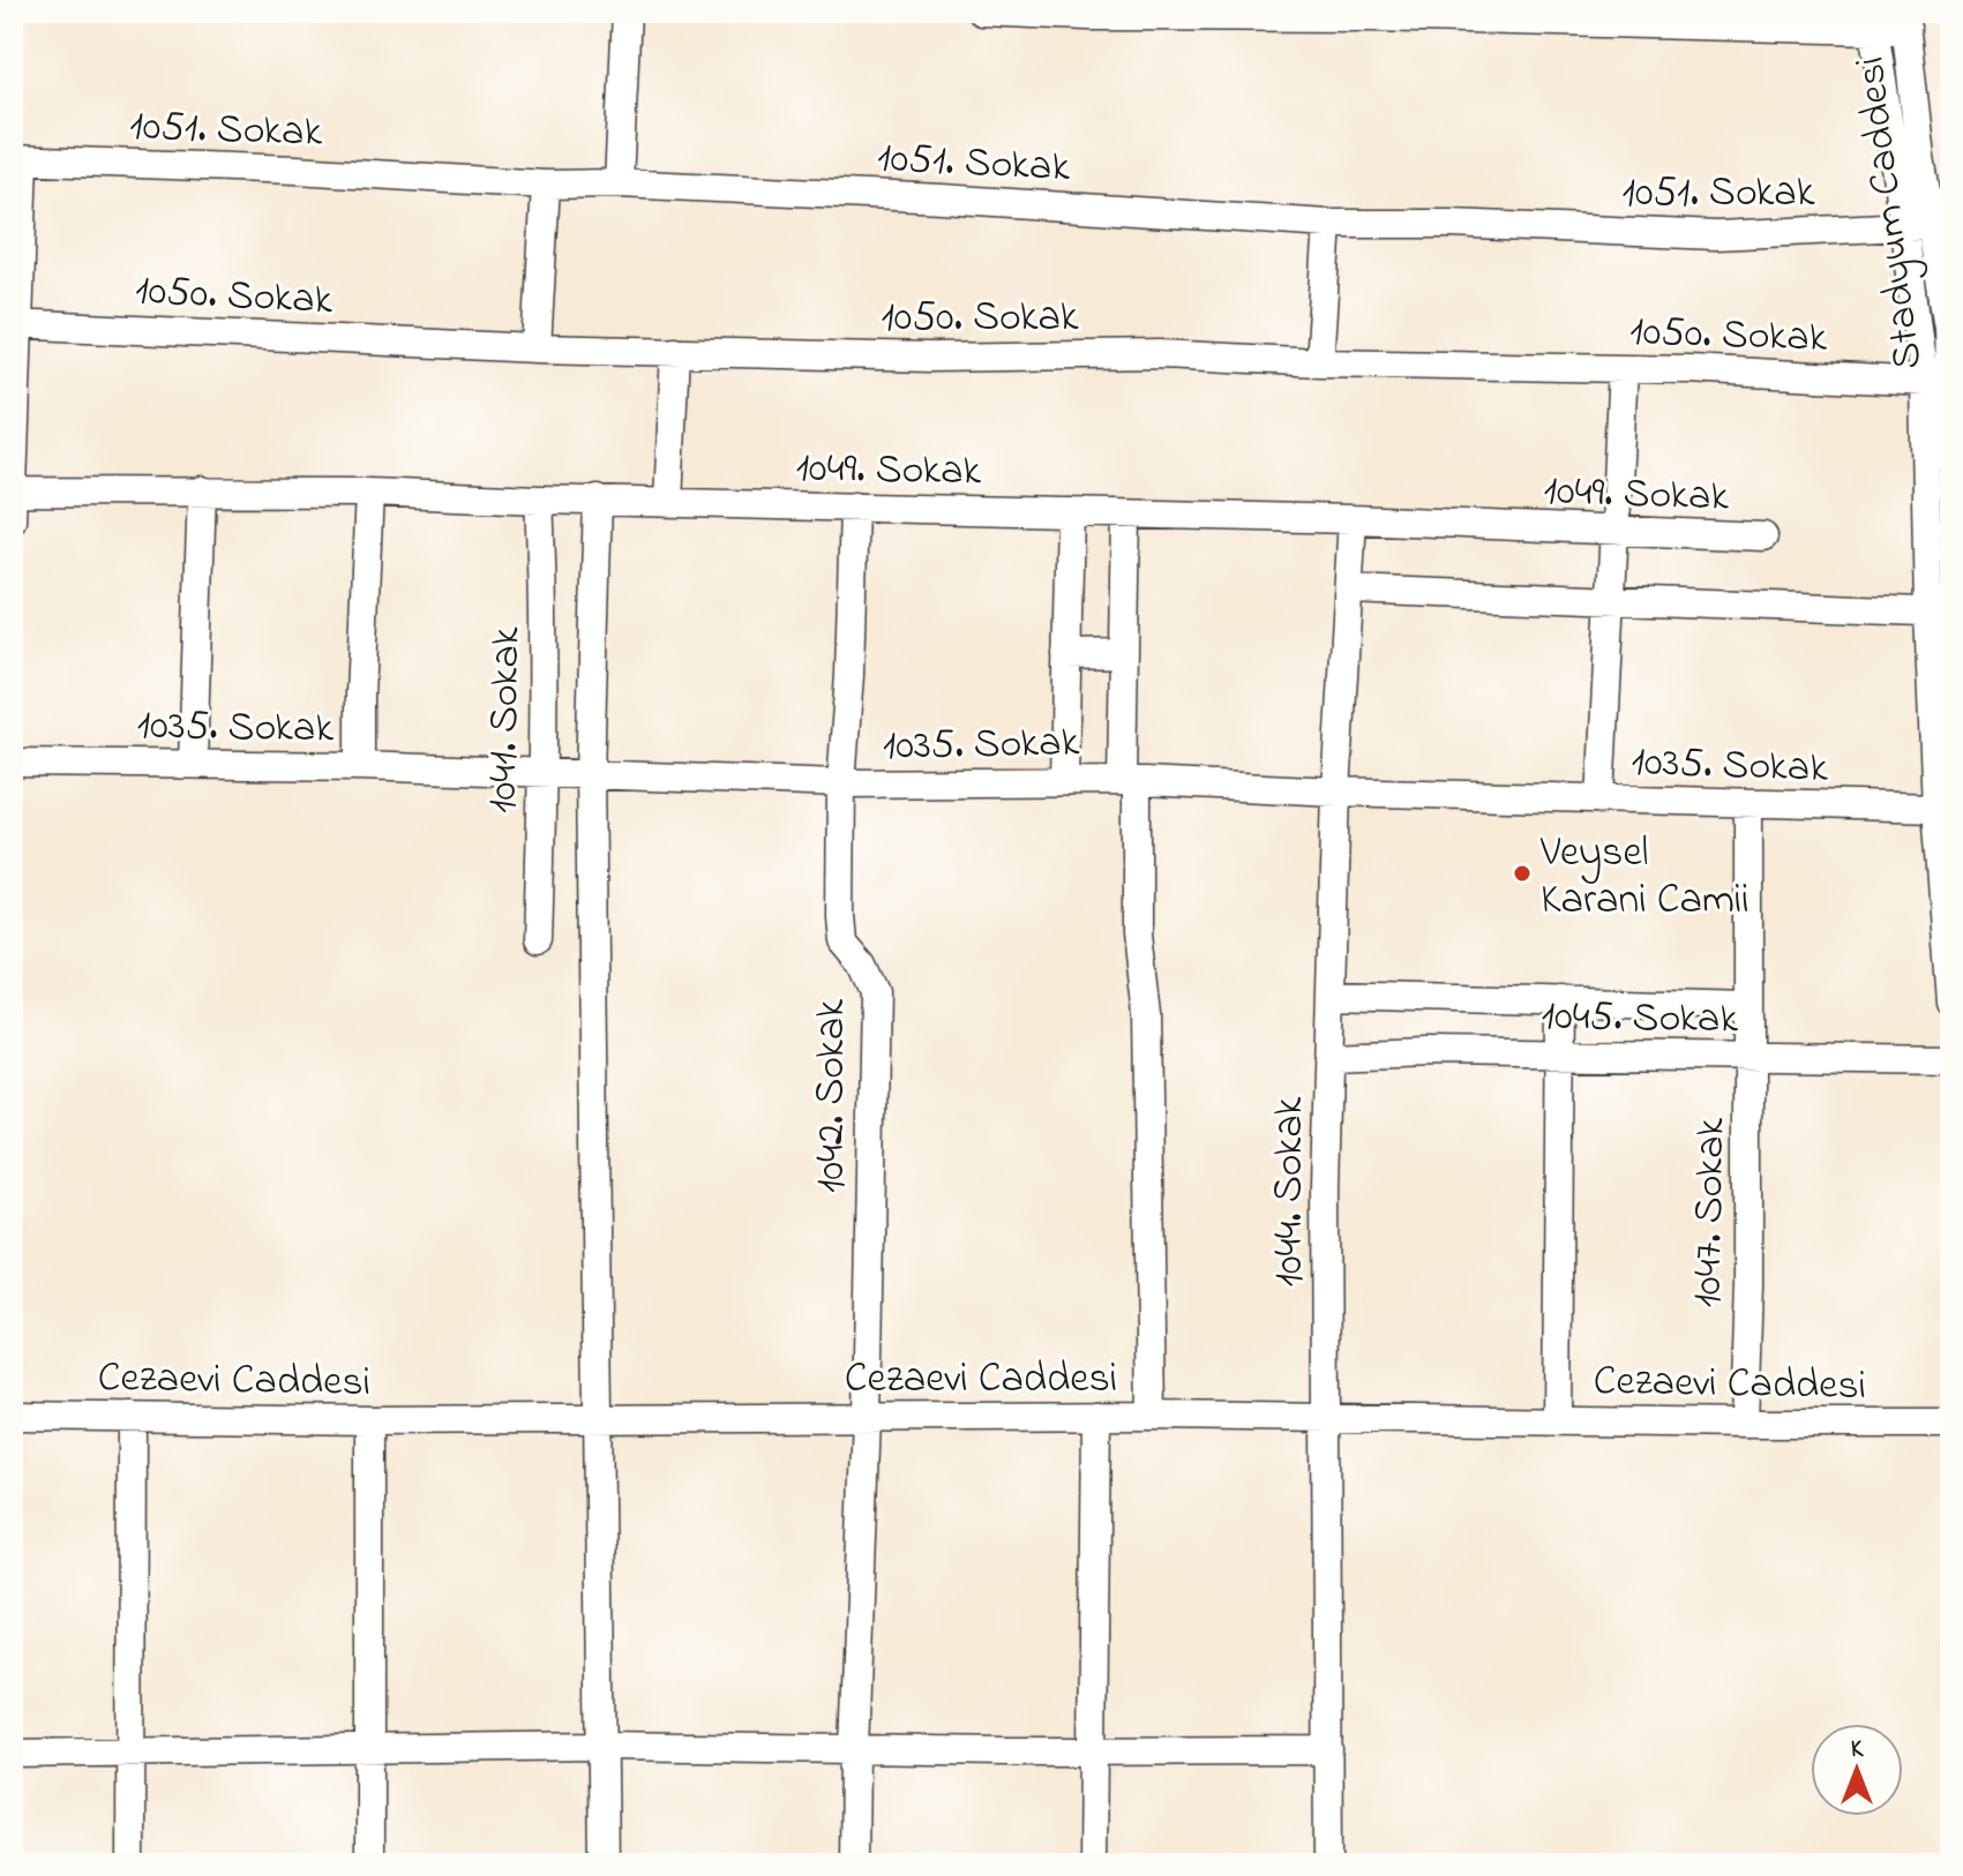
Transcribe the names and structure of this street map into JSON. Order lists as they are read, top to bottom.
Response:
{
  "streets": {
    "street": [
      "1051. Sokak",
      "Stadyum Caddesi",
      "1050. Sokak",
      "1049. Sokak",
      "1041. Sokak",
      "1035. Sokak",
      "1045. Sokak",
      "1042. Sokak",
      "1044. Sokak",
      "1047. Sokak",
      "Cezaevi Caddesi"
    ]
  },
  "crossings": [
    ["1051. Sokak", "Stadyum Caddesi"],
    ["Stadyum Caddesi", "1050. Sokak"],
    ["1049. Sokak", "1041. Sokak"],
    ["1049. Sokak", "1042. Sokak"],
    ["1049. Sokak", "1044. Sokak"],
    ["1041. Sokak", "1035. Sokak"],
    ["1035. Sokak", "1042. Sokak"],
    ["1035. Sokak", "1044. Sokak"],
    ["1035. Sokak", "1047. Sokak"],
    ["1045. Sokak", "1044. Sokak"],
    ["1045. Sokak", "1047. Sokak"],
    ["1042. Sokak", "Cezaevi Caddesi"],
    ["1044. Sokak", "Cezaevi Caddesi"],
    ["1047. Sokak", "Cezaevi Caddesi"]
  ],
  "places": ["Veysel Karani Camii"],
  "north": "top"
}
